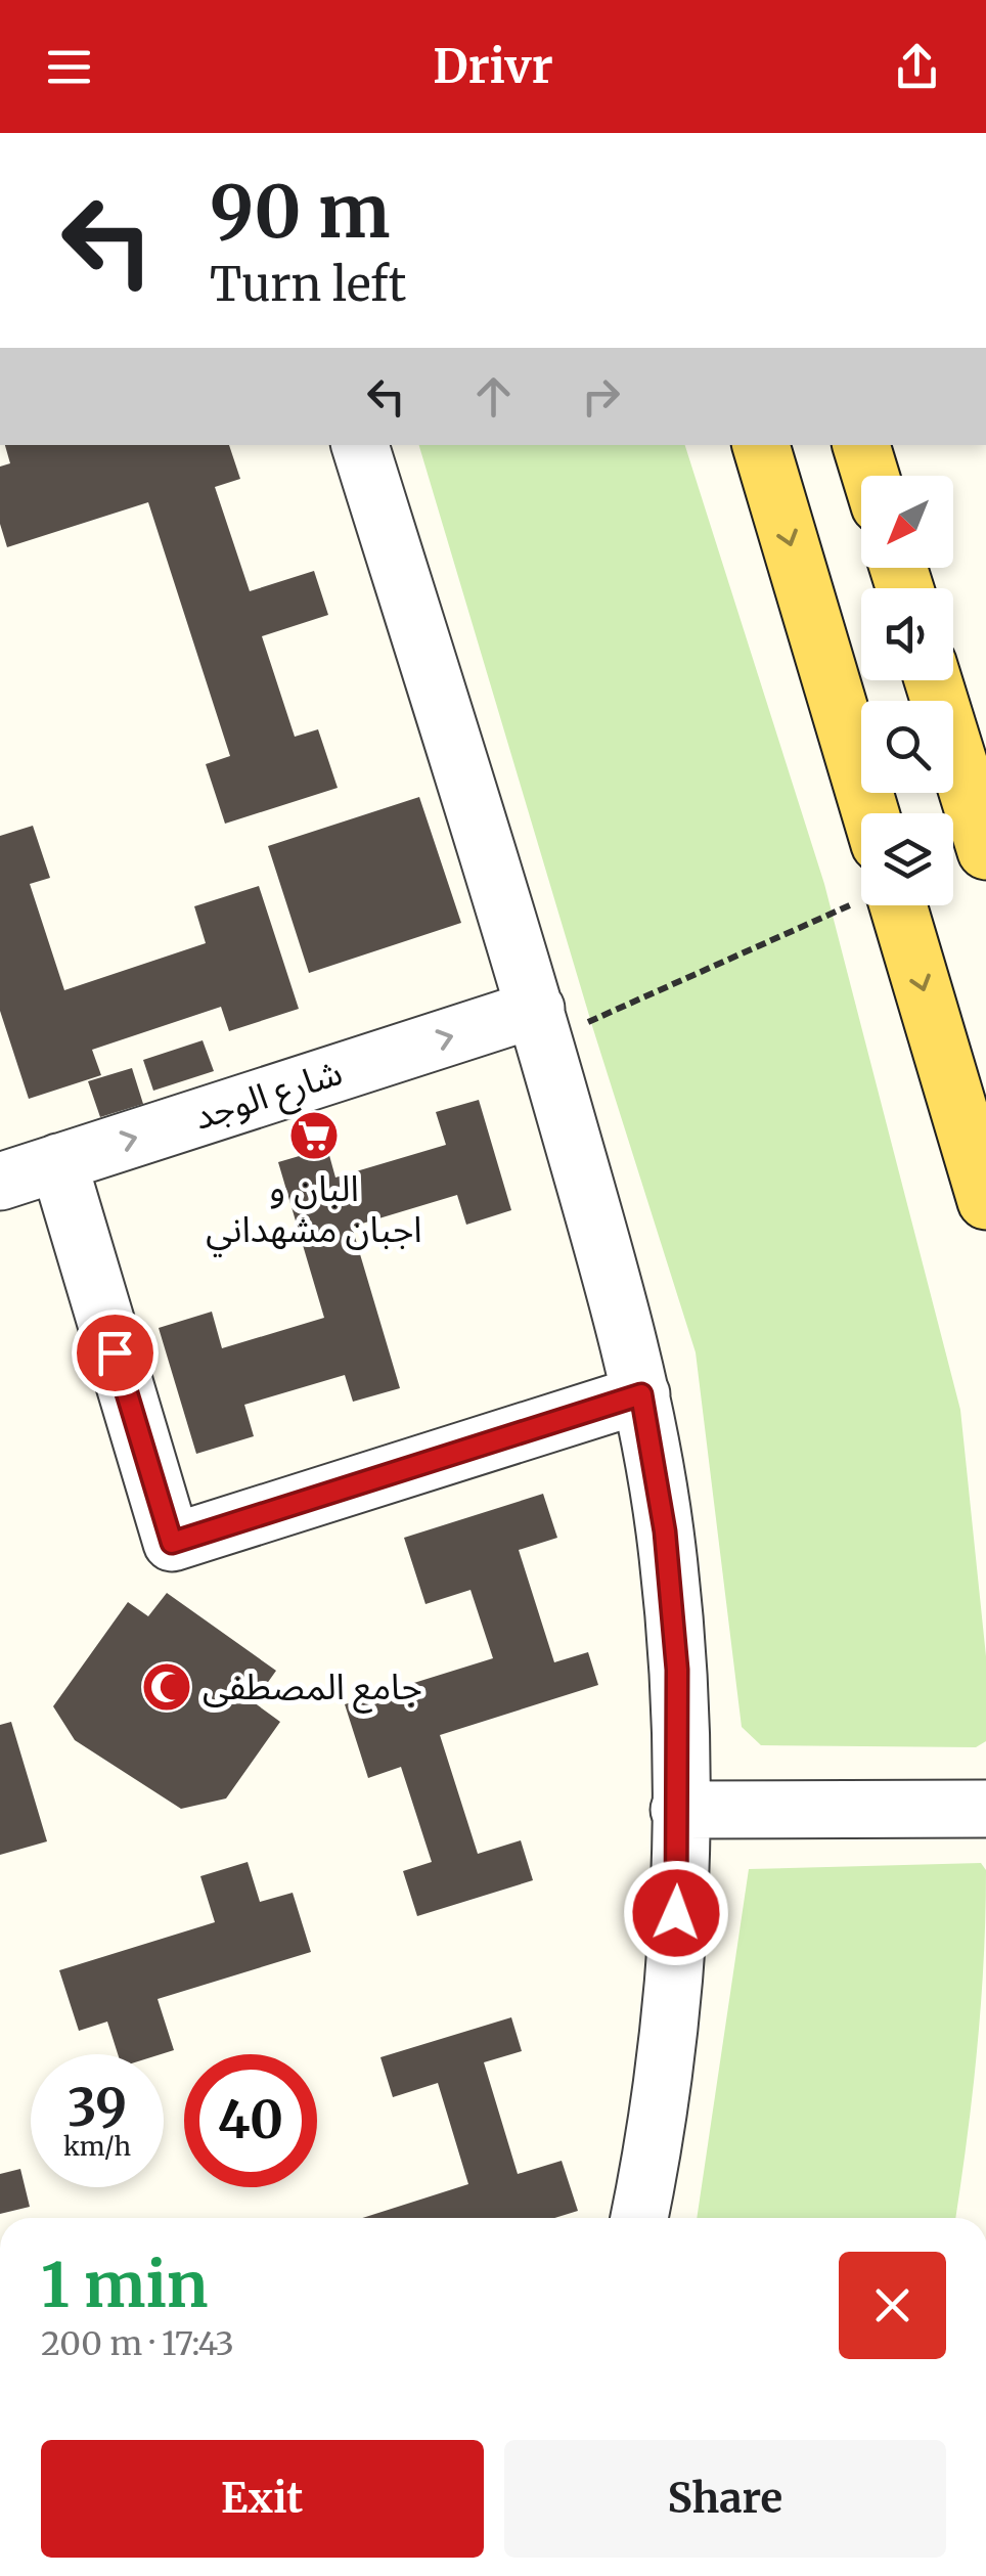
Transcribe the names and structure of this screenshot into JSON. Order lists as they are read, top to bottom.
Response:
{
  "streets": {
    "street": ["شارع الوجد"]
  },
  "one_way": ["شارع الوجد"],
  "places": {
    "supermarket": ["البان و اجبان مشهداني"],
    "mosque": ["جامع المصطفى"]
  },
  "north": "bottom left",
  "page": {
    "header": "Drivr",
    "turn": ["90 m", "Turn left"],
    "speed": "39 km/h",
    "limit": "40",
    "heading": ["1 min", "200 m · 17:43"],
    "buttons": ["Exit", "Share"]
  }
}
